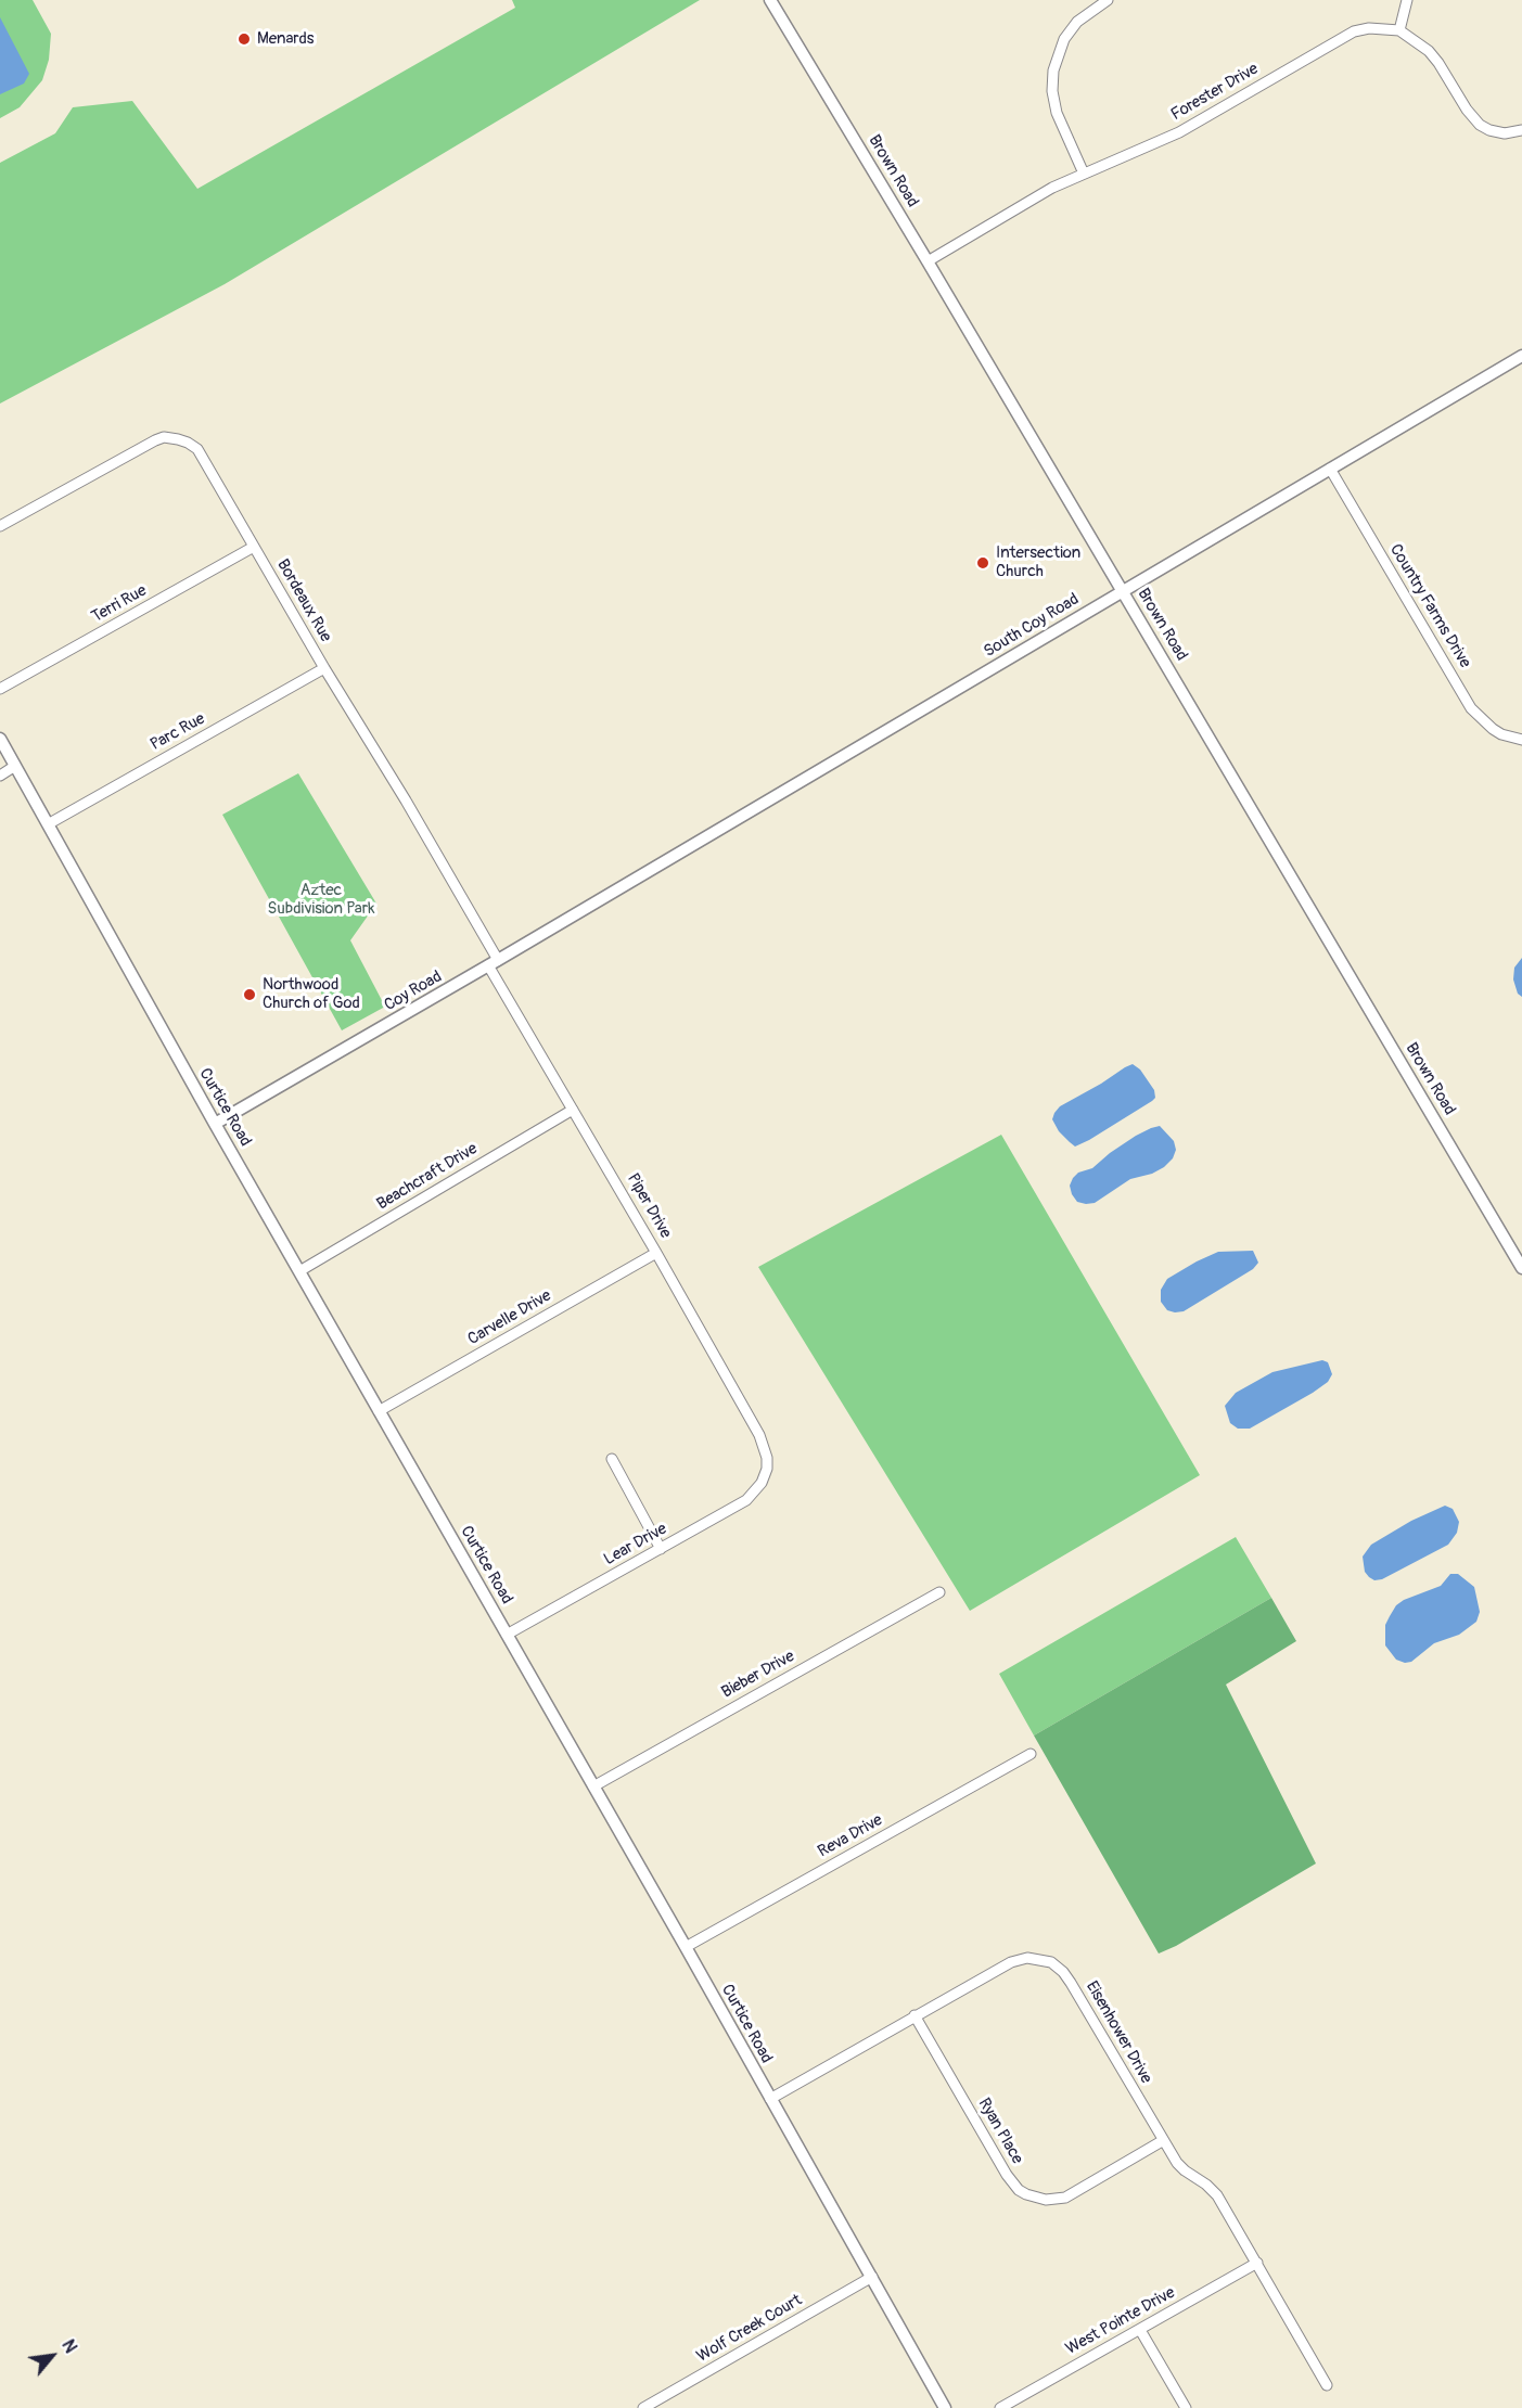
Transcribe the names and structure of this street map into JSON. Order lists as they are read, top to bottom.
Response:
{
  "streets": {
    "street": [
      "Forester Drive",
      "Brown Road",
      "Bordeaux Rue",
      "Terri Rue",
      "Country Farms Drive",
      "South Coy Road",
      "Parc Rue",
      "Coy Road",
      "Curtice Road",
      "Beachcraft Drive",
      "Piper Drive",
      "Carvelle Drive",
      "Lear Drive",
      "Bieber Drive",
      "Reva Drive",
      "Eisenhower Drive",
      "Ryan Place",
      "West Pointe Drive",
      "Wolf Creek Court"
    ]
  },
  "crossings": [
    ["Forester Drive", "Brown Road"],
    ["Brown Road", "South Coy Road"],
    ["Bordeaux Rue", "Terri Rue"],
    ["Bordeaux Rue", "Parc Rue"],
    ["Bordeaux Rue", "Coy Road"],
    ["Bordeaux Rue", "Piper Drive"],
    ["Country Farms Drive", "South Coy Road"],
    ["South Coy Road", "Coy Road"],
    ["Parc Rue", "Curtice Road"],
    ["Coy Road", "Curtice Road"],
    ["Coy Road", "Piper Drive"],
    ["Curtice Road", "Beachcraft Drive"],
    ["Curtice Road", "Carvelle Drive"],
    ["Curtice Road", "Lear Drive"],
    ["Curtice Road", "Bieber Drive"],
    ["Curtice Road", "Reva Drive"],
    ["Curtice Road", "Eisenhower Drive"],
    ["Curtice Road", "Wolf Creek Court"],
    ["Beachcraft Drive", "Piper Drive"],
    ["Piper Drive", "Carvelle Drive"],
    ["Piper Drive", "Lear Drive"],
    ["Eisenhower Drive", "Ryan Place"],
    ["Eisenhower Drive", "West Pointe Drive"]
  ],
  "parks": ["Aztec Subdivision Park"],
  "places": ["Menards", "Intersection Church", "Northwood Church of God"],
  "north": "top right"
}
